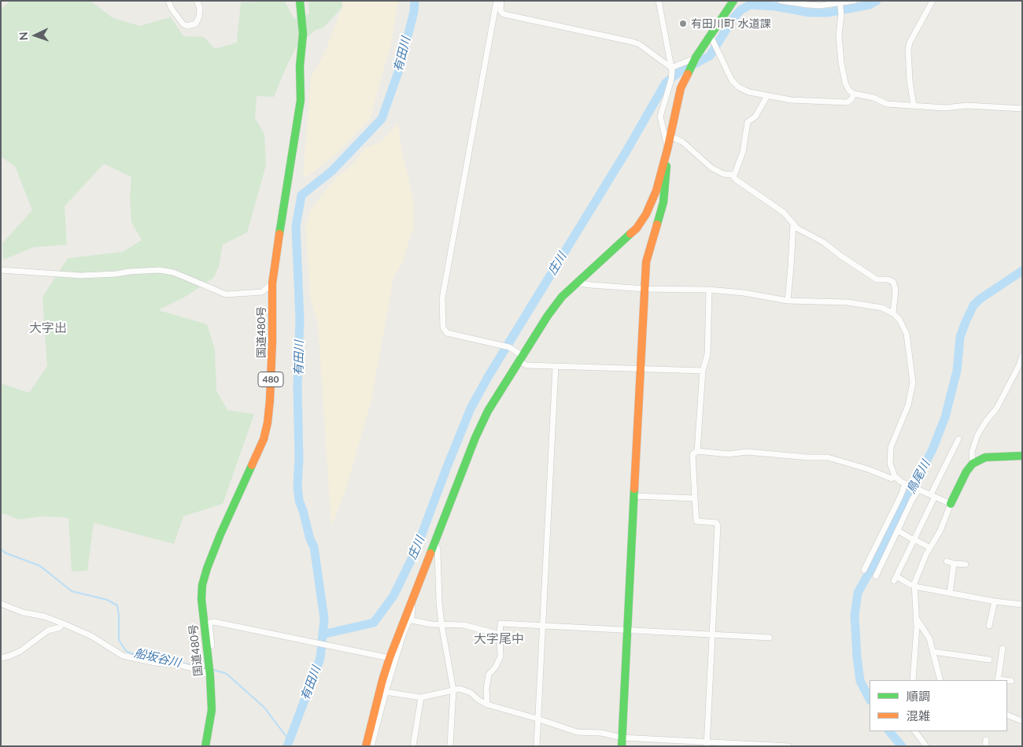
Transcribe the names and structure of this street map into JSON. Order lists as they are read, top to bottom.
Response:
{
  "streets": {
    "main road": ["国道480号", "480"]
  },
  "districts": ["大字出", "大字尾中"],
  "water": [
    "有田川",
    "庄川",
    "鳥尾川",
    "船坂谷川"
  ],
  "places": ["有田川町 水道課"],
  "legend": ["順調", "混雑"],
  "north": "left"
}
